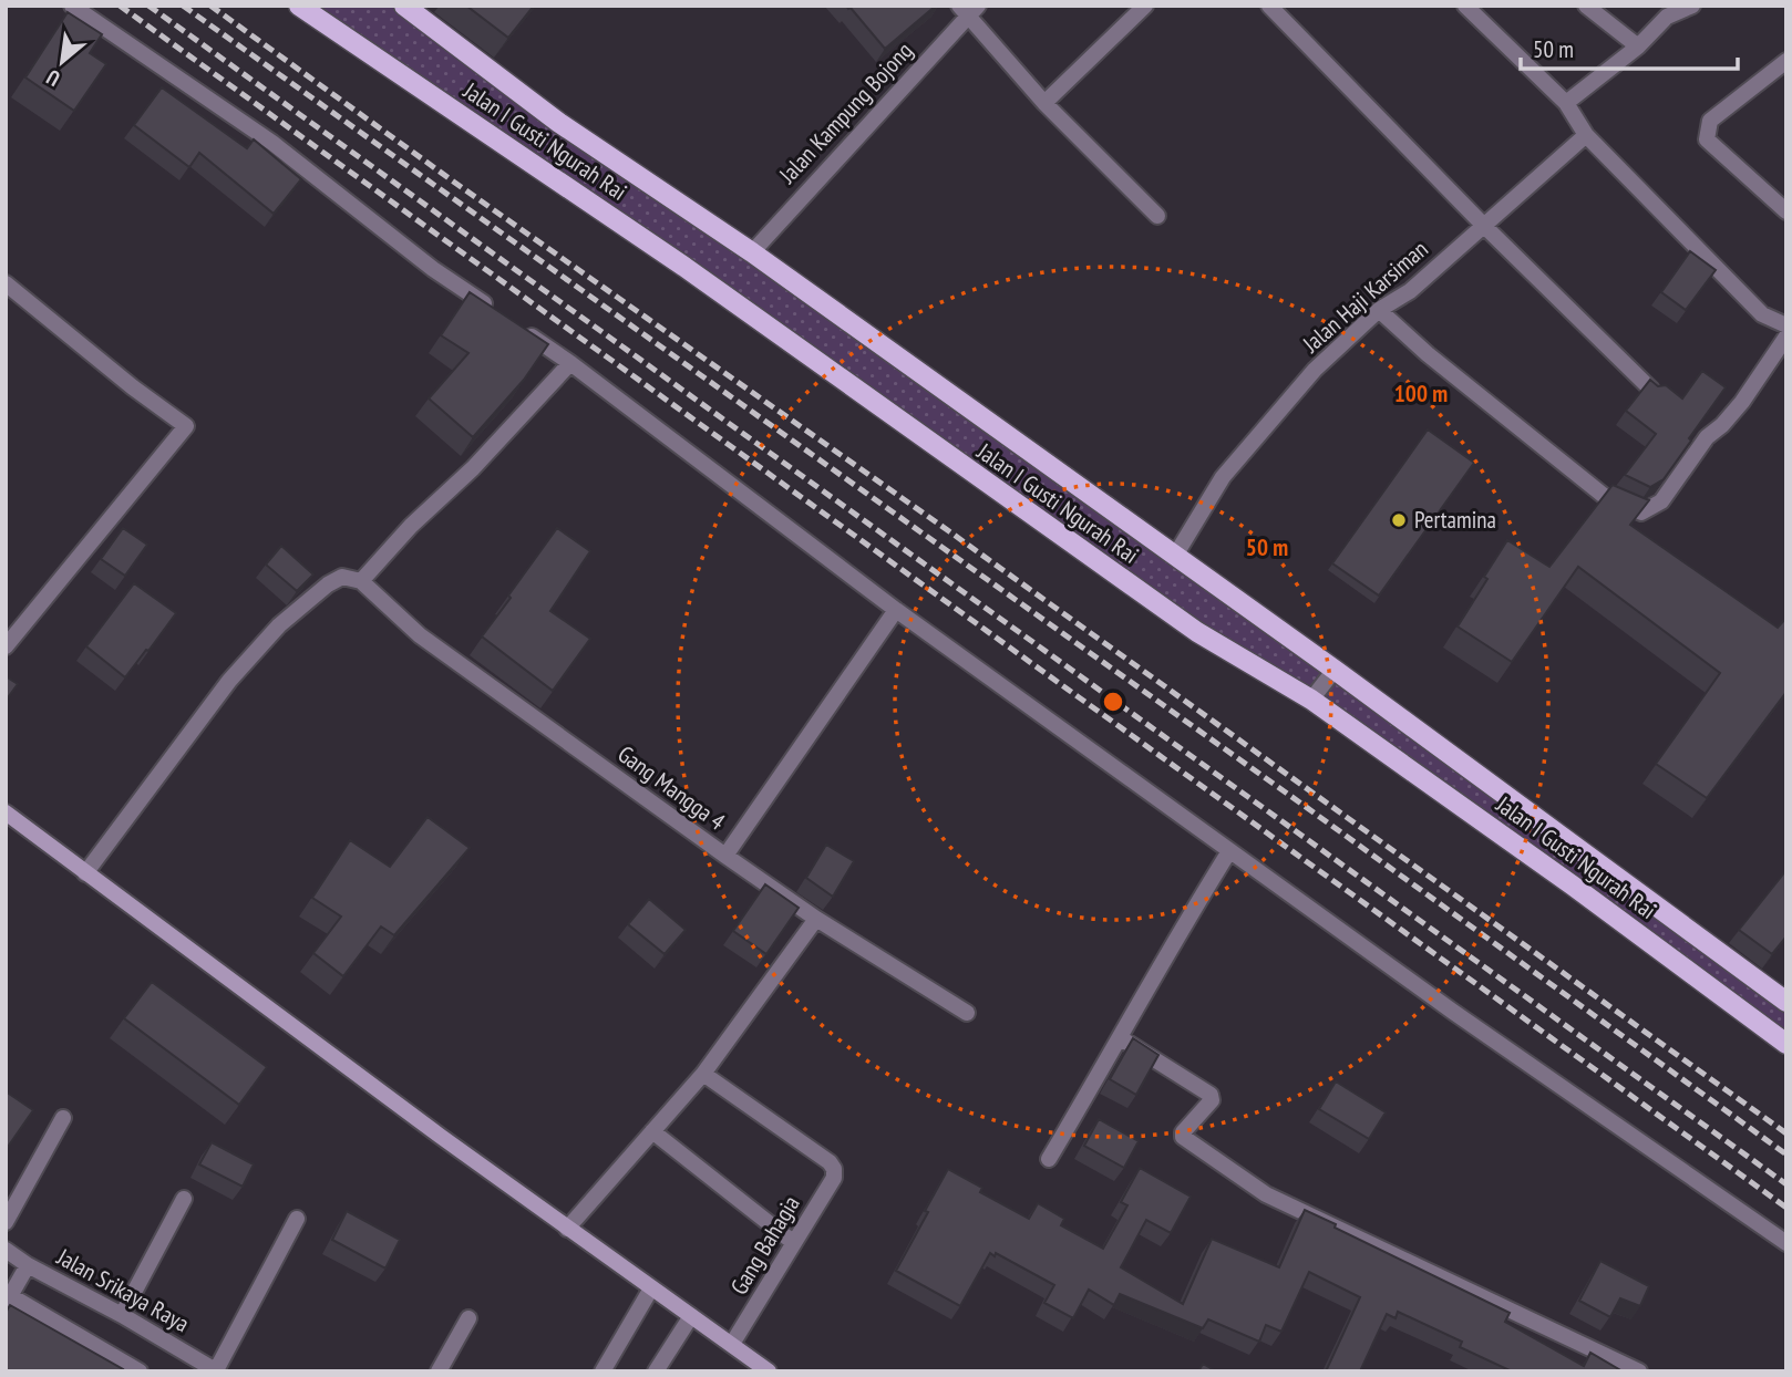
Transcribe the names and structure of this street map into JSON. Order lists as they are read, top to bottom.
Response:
{
  "streets": {
    "main road": ["Jalan I Gusti Ngurah Rai"],
    "street": [
      "Jalan Kampung Bojong",
      "Jalan Haji Karsiman",
      "Gang Mangga 4",
      "Gang Bahagia",
      "Jalan Srikaya Raya"
    ]
  },
  "crossings": [
    ["Jalan Kampung Bojong", "Jalan I Gusti Ngurah Rai"],
    ["Jalan I Gusti Ngurah Rai", "Jalan Haji Karsiman"]
  ],
  "places": ["Pertamina"],
  "scale_bar": "50 m",
  "north": "bottom left",
  "rings": ["100 m", "50 m"]
}
